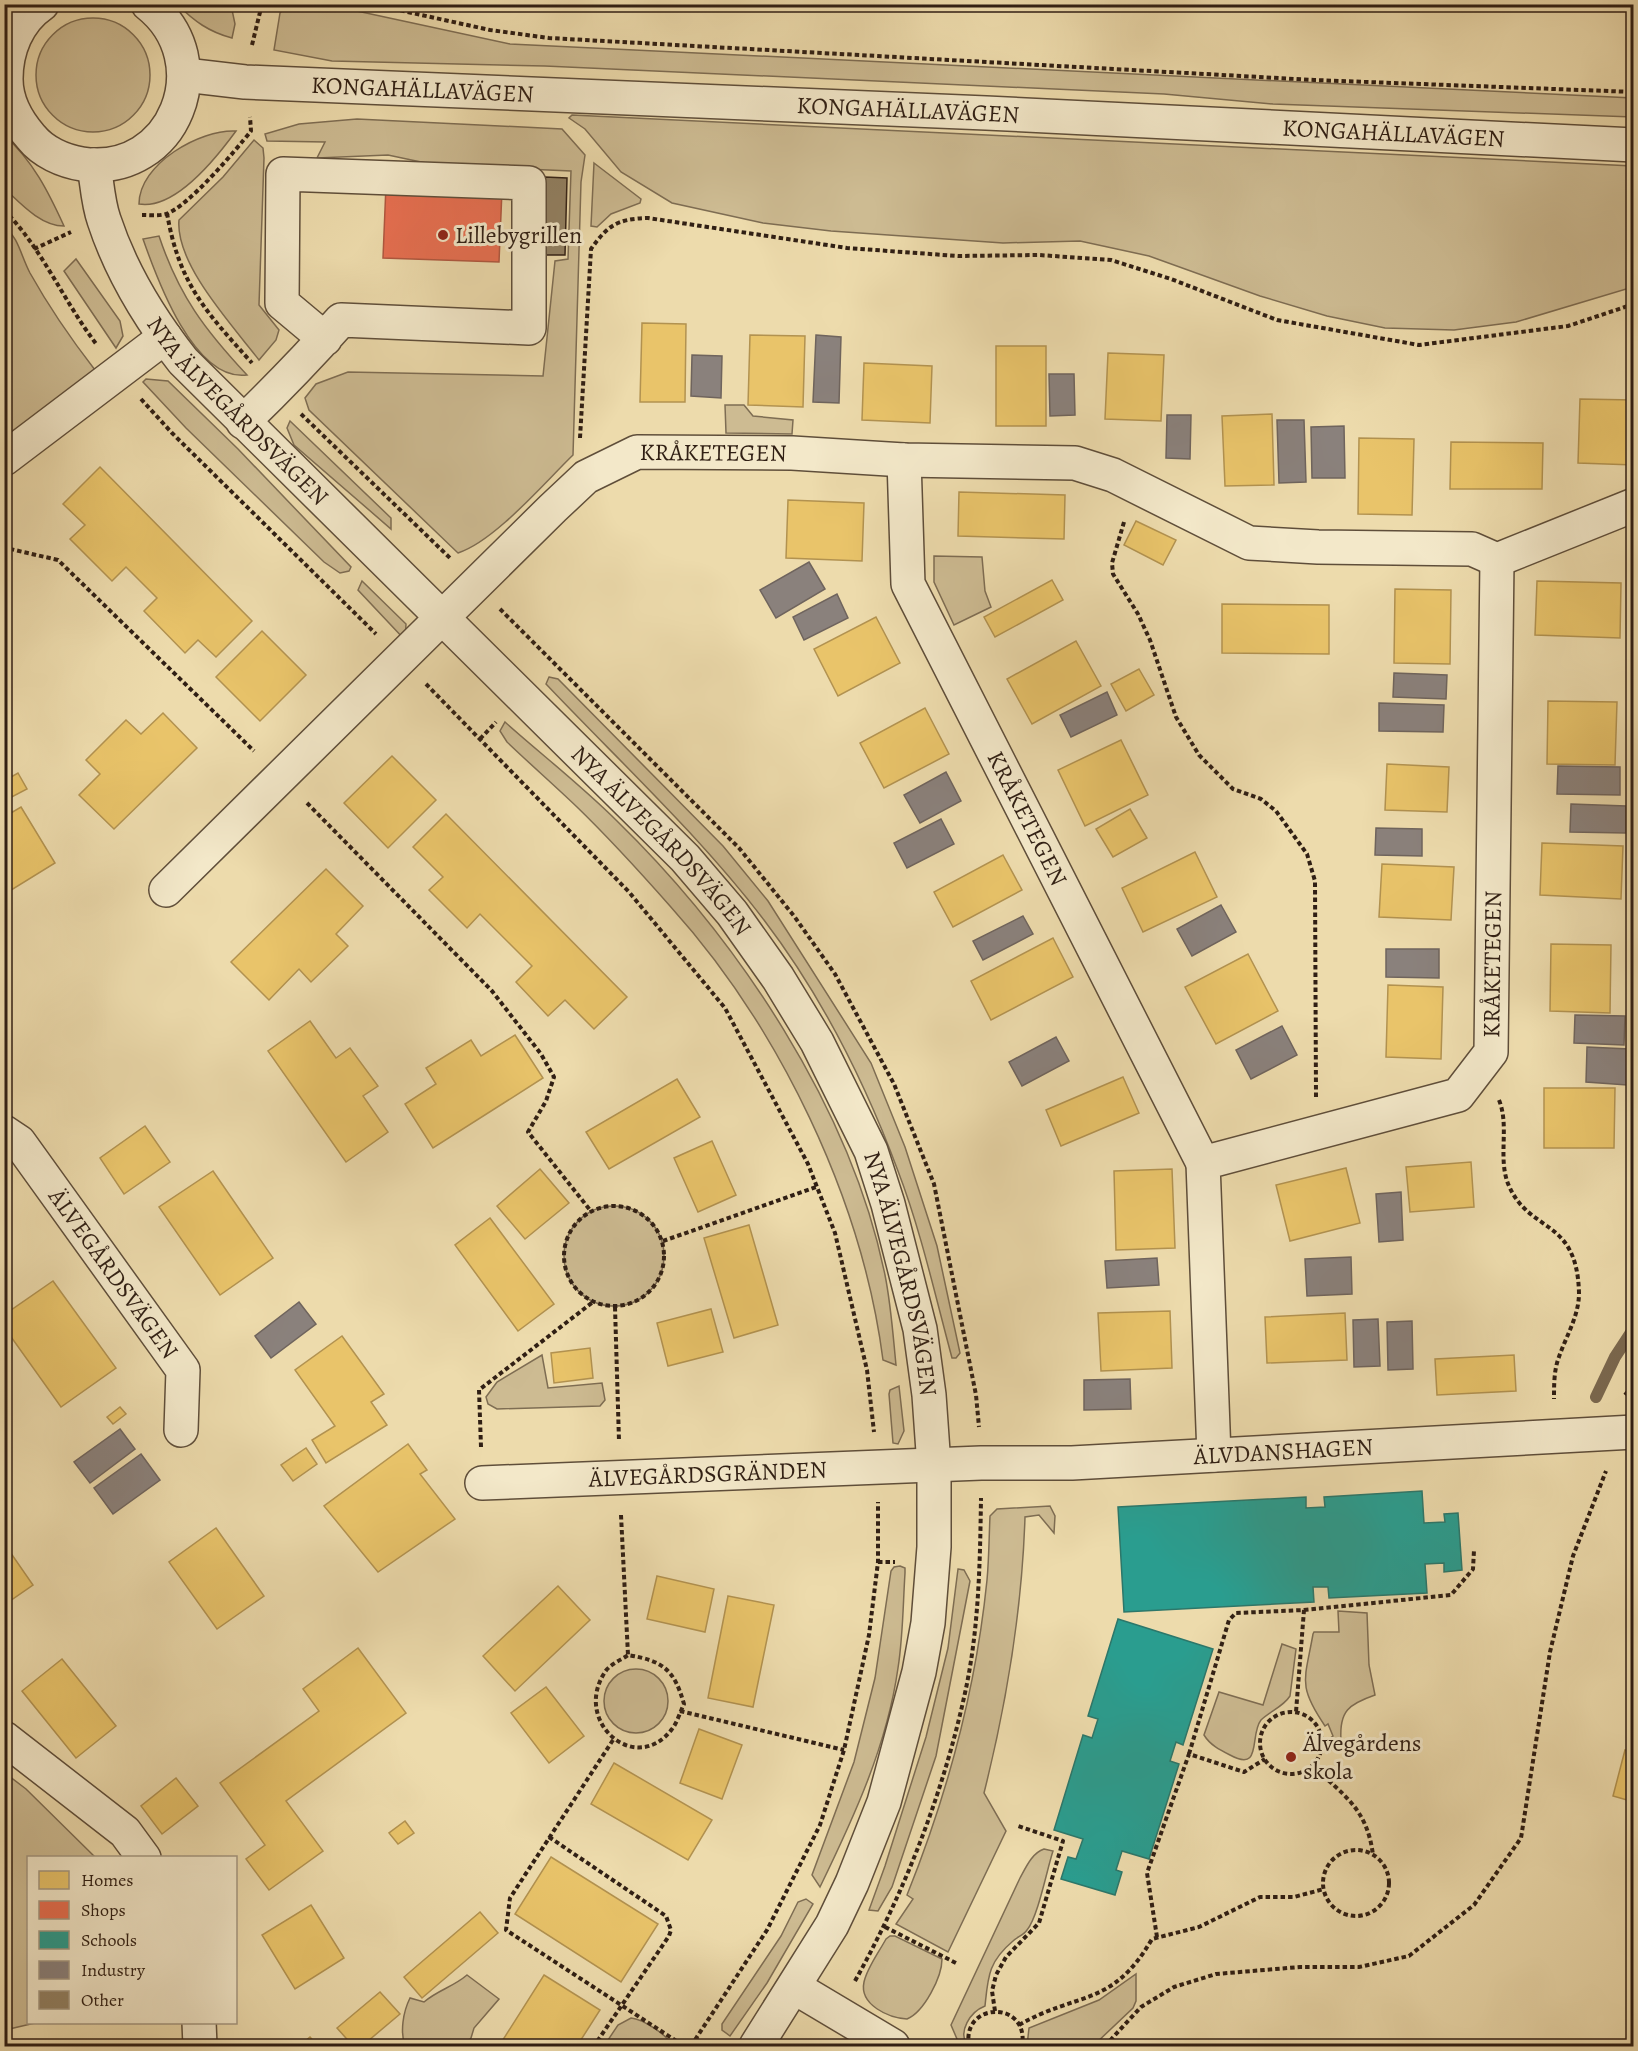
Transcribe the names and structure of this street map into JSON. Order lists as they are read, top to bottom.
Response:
{
  "streets": {
    "street": [
      "KONGAHÄLLAVÄGEN",
      "NYA ÄLVEGÅRDSVÄGEN",
      "KRÅKETEGEN",
      "ÄLVEGÅRDSVÄGEN",
      "ÄLVDANSHAGEN",
      "ÄLVEGÅRDSGRÄNDEN"
    ]
  },
  "crossings": [
    ["NYA ÄLVEGÅRDSVÄGEN", "KRÅKETEGEN"],
    ["NYA ÄLVEGÅRDSVÄGEN", "ÄLVDANSHAGEN"],
    ["NYA ÄLVEGÅRDSVÄGEN", "ÄLVEGÅRDSGRÄNDEN"],
    ["KRÅKETEGEN", "ÄLVDANSHAGEN"],
    ["ÄLVDANSHAGEN", "ÄLVEGÅRDSGRÄNDEN"]
  ],
  "places": ["Lillebygrillen", "Älvegårdens skola"],
  "legend": [
    "Homes",
    "Shops",
    "Schools",
    "Industry",
    "Other"
  ]
}
